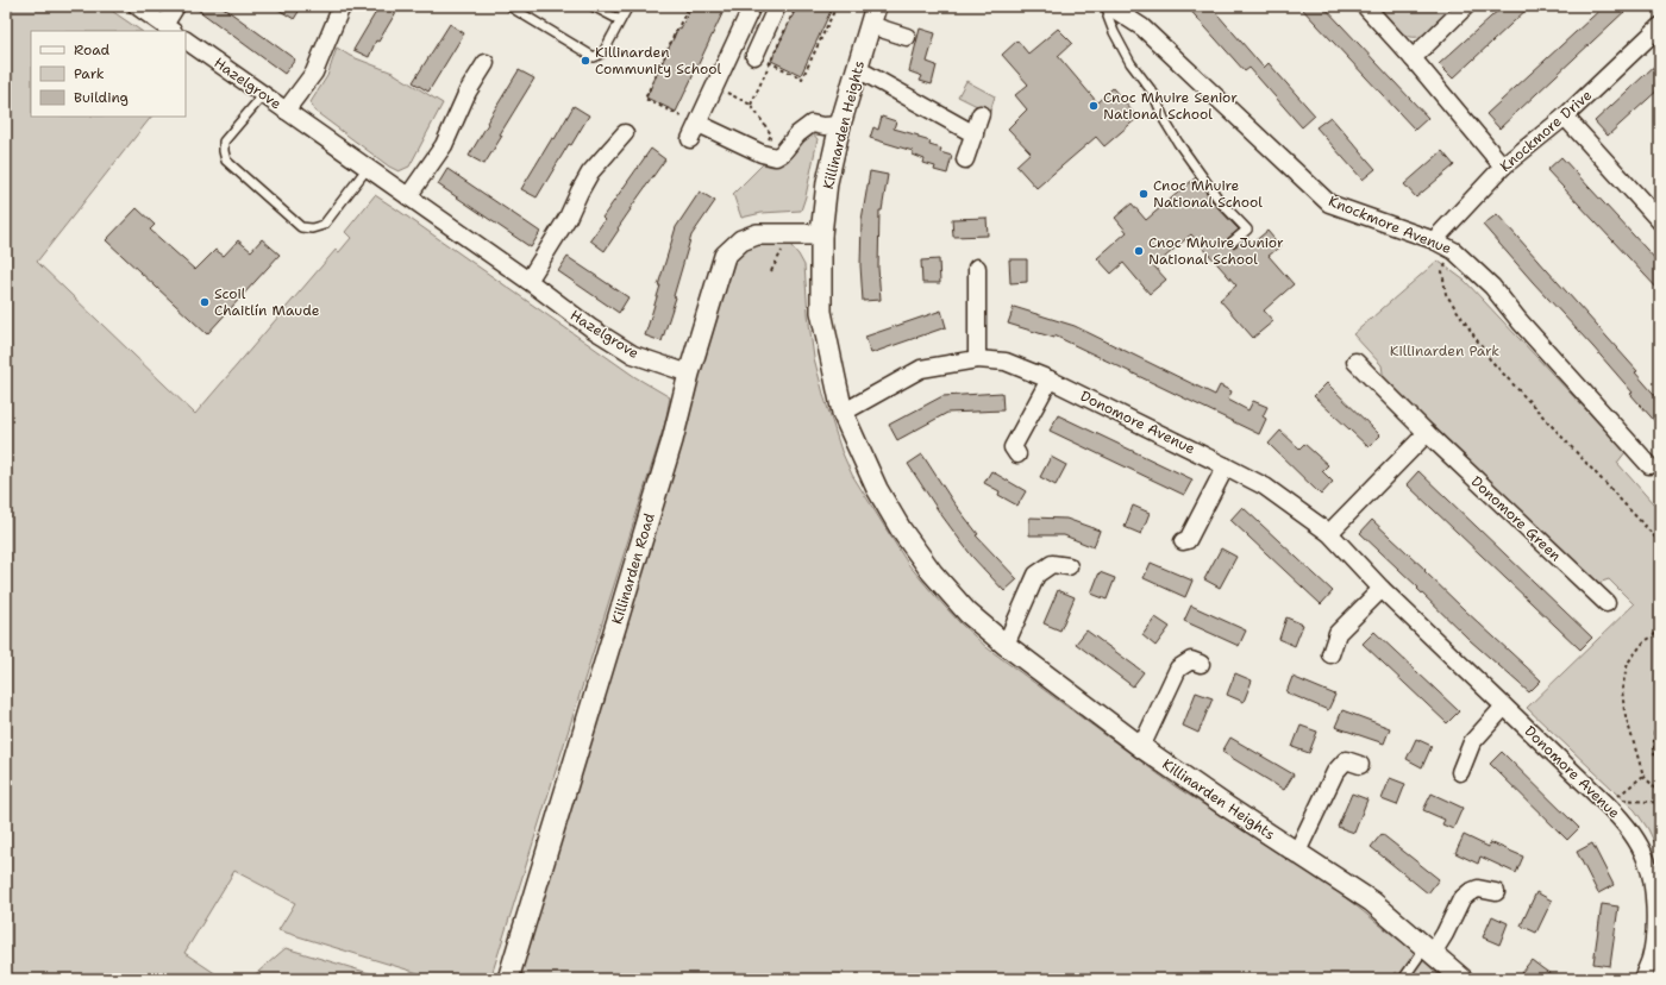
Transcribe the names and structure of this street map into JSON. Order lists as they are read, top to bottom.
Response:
{
  "streets": {
    "street": [
      "Hazelgrove",
      "Killinarden Heights",
      "Knockmore Drive",
      "Knockmore Avenue",
      "Donomore Avenue",
      "Donomore Green",
      "Killinarden Road"
    ]
  },
  "crossings": [
    ["Hazelgrove", "Killinarden Road"],
    ["Killinarden Heights", "Donomore Avenue"],
    ["Killinarden Heights", "Killinarden Road"],
    ["Knockmore Drive", "Knockmore Avenue"]
  ],
  "parks": ["Killinarden Park"],
  "places": [
    "Killinarden Community School",
    "Cnoc Mhuire Senior National School",
    "Cnoc Mhuire National School",
    "Cnoc Mhuire Junior National School",
    "Scoil Chaitlín Maude"
  ],
  "legend": ["Road", "Park", "Building"]
}
